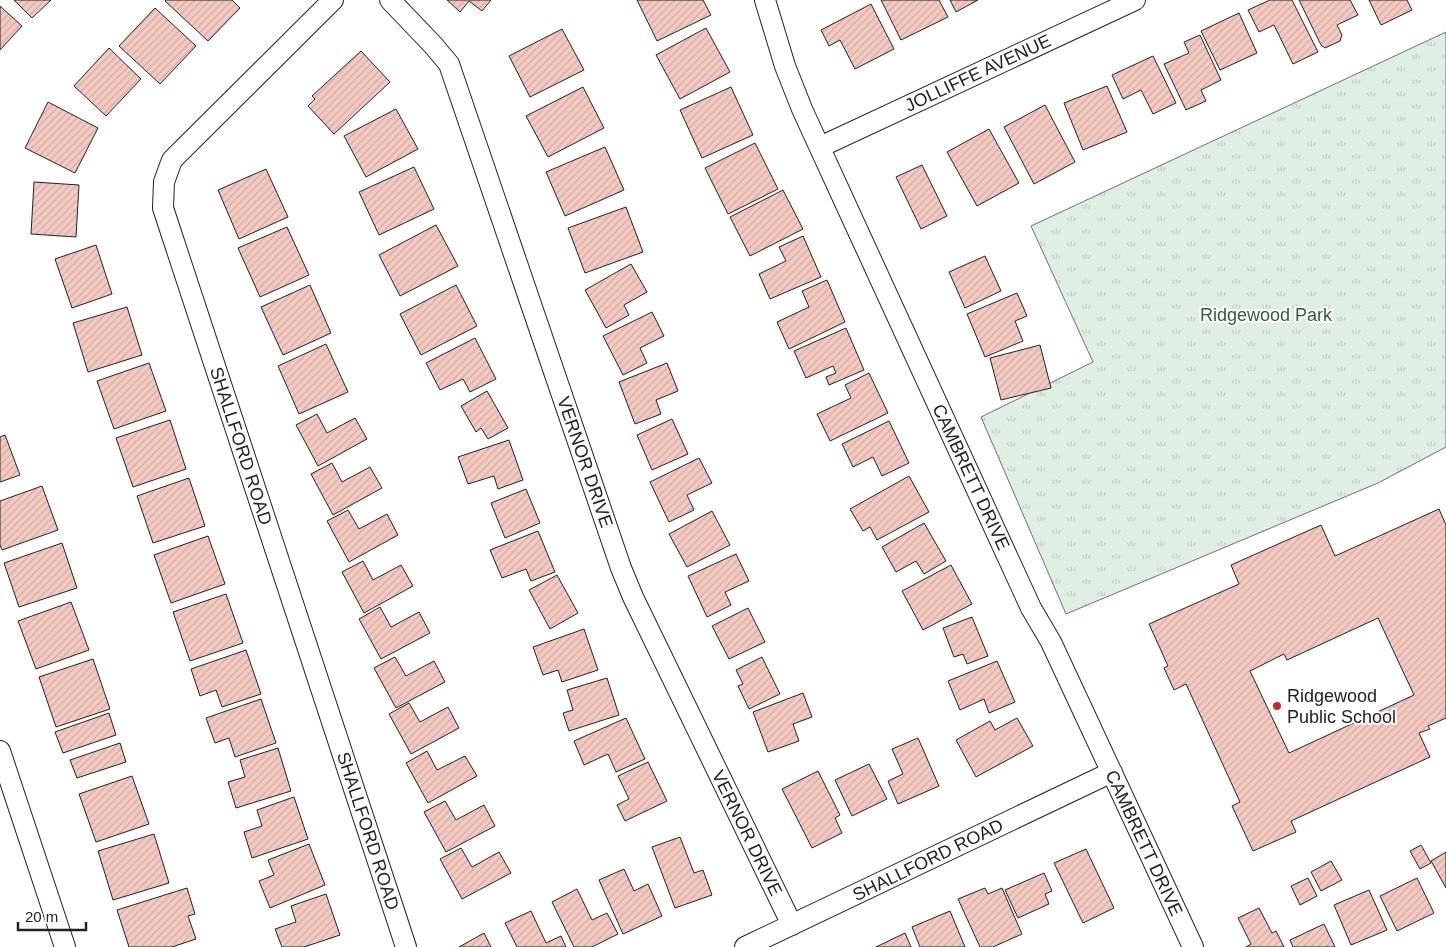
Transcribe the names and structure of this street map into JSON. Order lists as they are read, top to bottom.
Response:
{
  "streets": {
    "street": [
      "JOLLIFFE AVENUE",
      "SHALLFORD ROAD",
      "VERNOR DRIVE",
      "CAMBRETT DRIVE"
    ]
  },
  "crossings": [
    ["JOLLIFFE AVENUE", "CAMBRETT DRIVE"],
    ["SHALLFORD ROAD", "VERNOR DRIVE"],
    ["SHALLFORD ROAD", "CAMBRETT DRIVE"]
  ],
  "parks": ["Ridgewood Park"],
  "places": ["Ridgewood Public School"],
  "scale_bar": "20 m"
}
